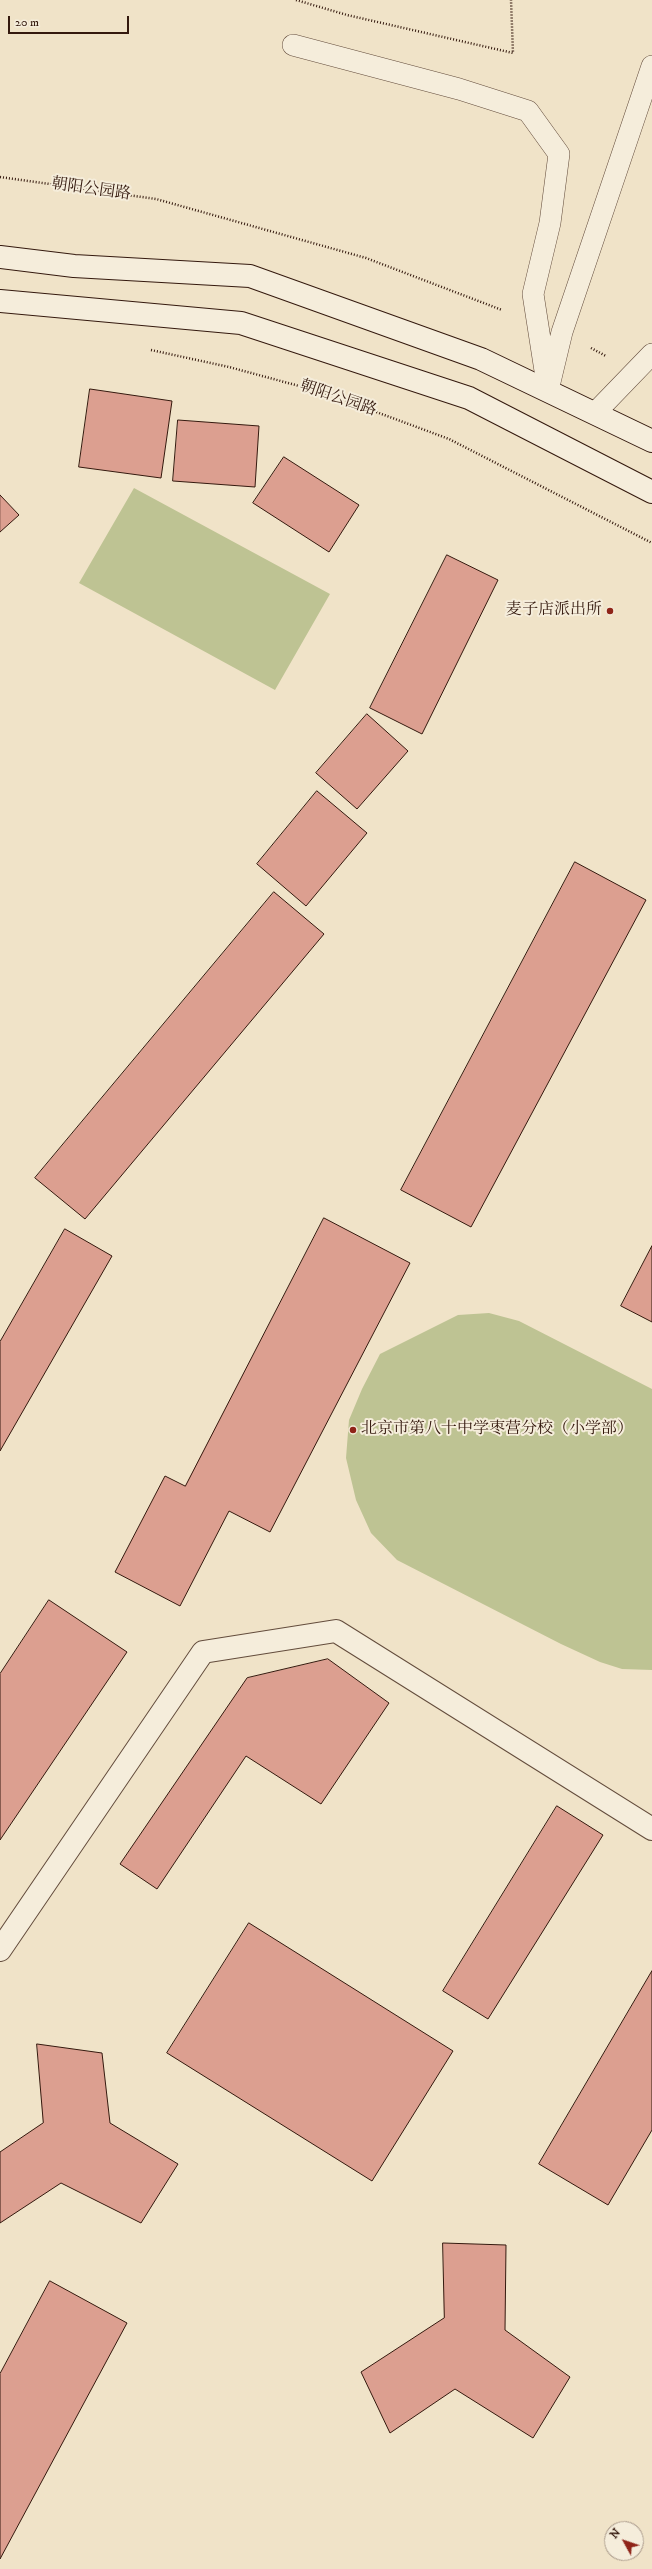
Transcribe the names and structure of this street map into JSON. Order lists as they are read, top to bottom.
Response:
{
  "streets": {
    "path": ["朝阳公园路"]
  },
  "places": ["麦子店派出所", "北京市第八十中学枣营分校（小学部）"],
  "scale_bar": "20 m",
  "north": "top left"
}
